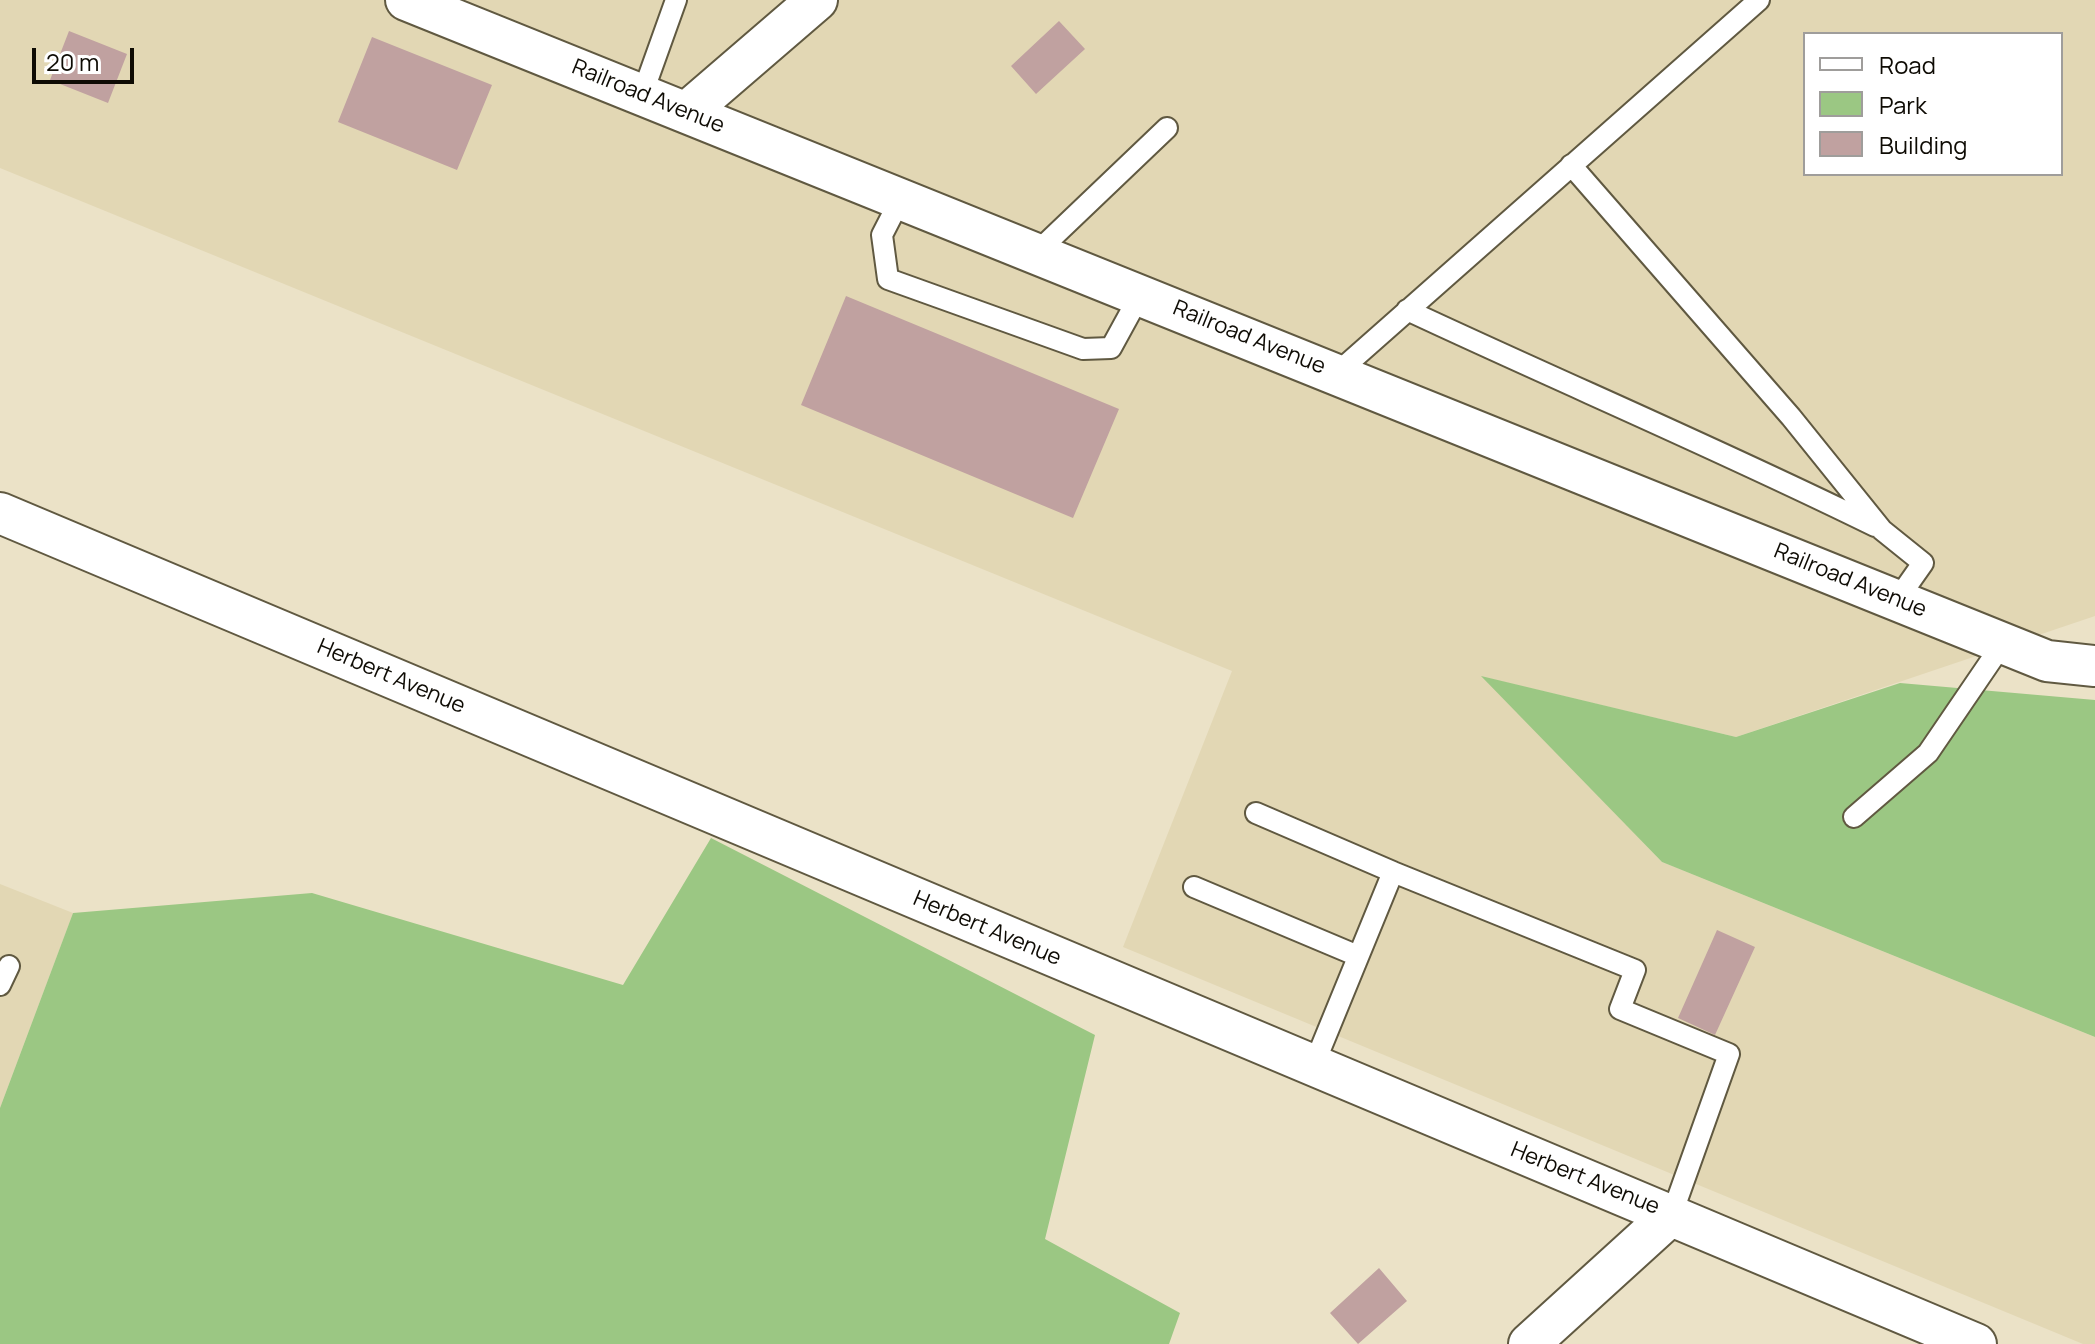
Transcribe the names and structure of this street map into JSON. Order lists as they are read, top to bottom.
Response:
{
  "streets": {
    "street": ["Railroad Avenue", "Herbert Avenue"]
  },
  "legend": ["Road", "Park", "Building"],
  "scale_bar": "20 m"
}
